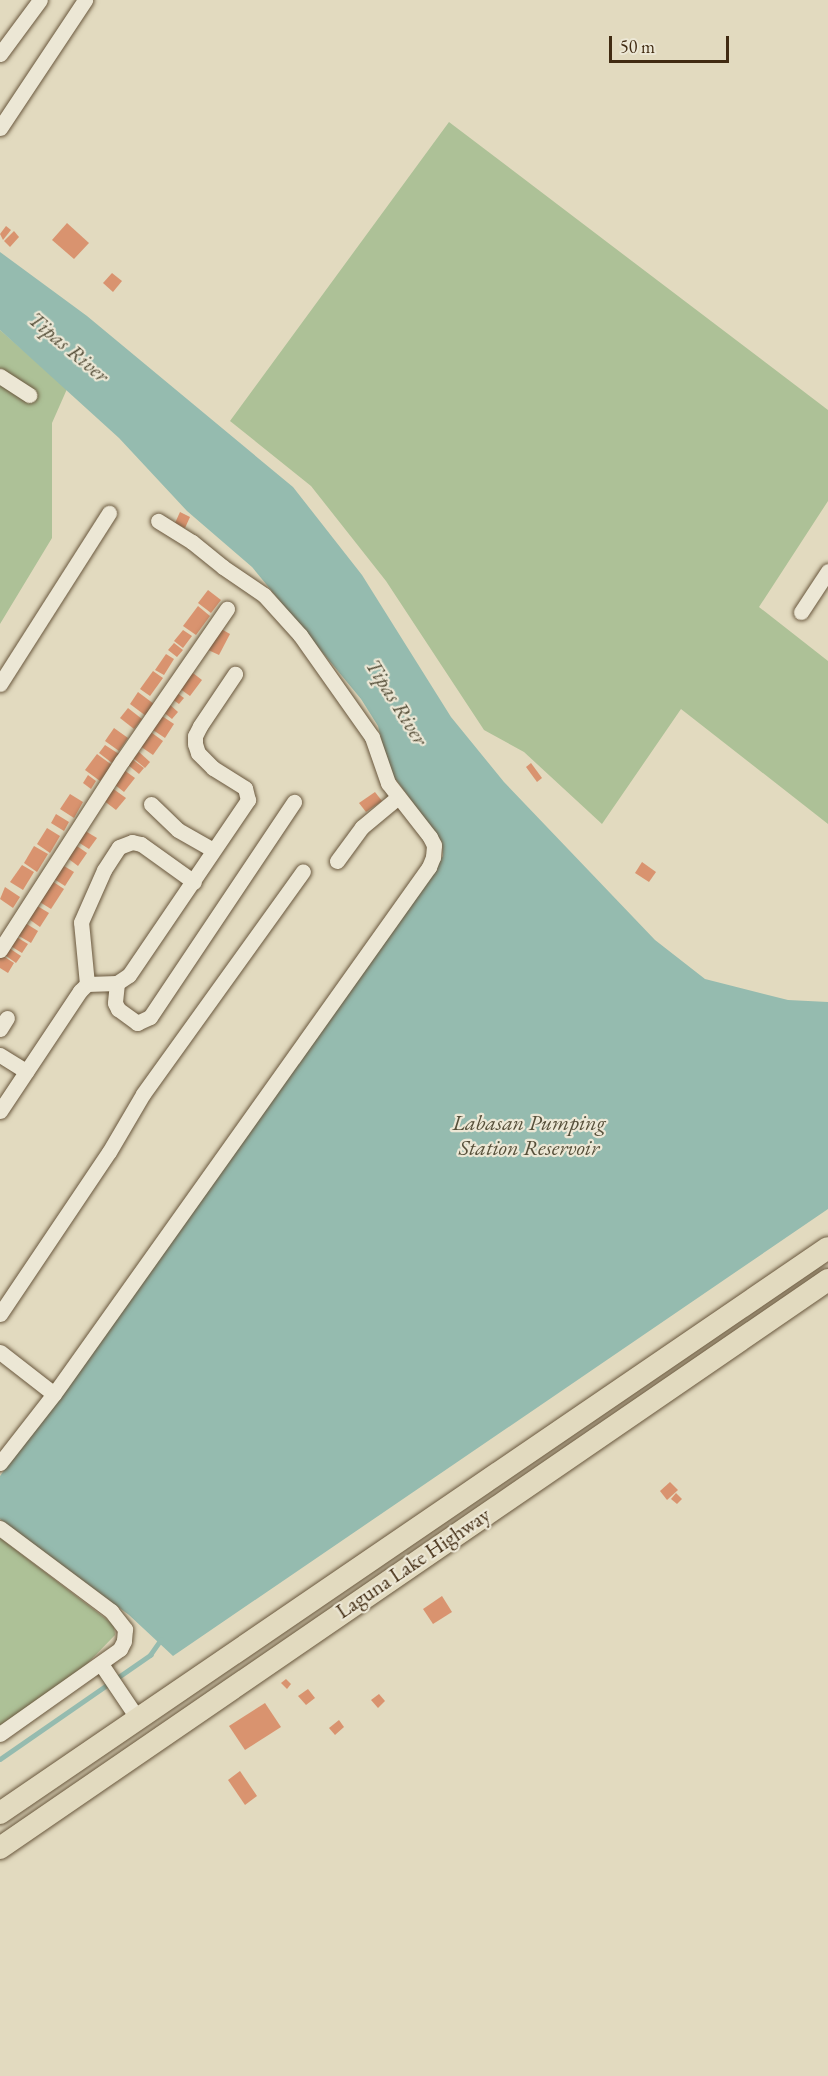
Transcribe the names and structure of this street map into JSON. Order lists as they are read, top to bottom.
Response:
{
  "streets": {
    "main road": ["Laguna Lake Highway"]
  },
  "water": ["Tipas River", "Labasan Pumping Station Reservoir"],
  "scale_bar": "50 m"
}
